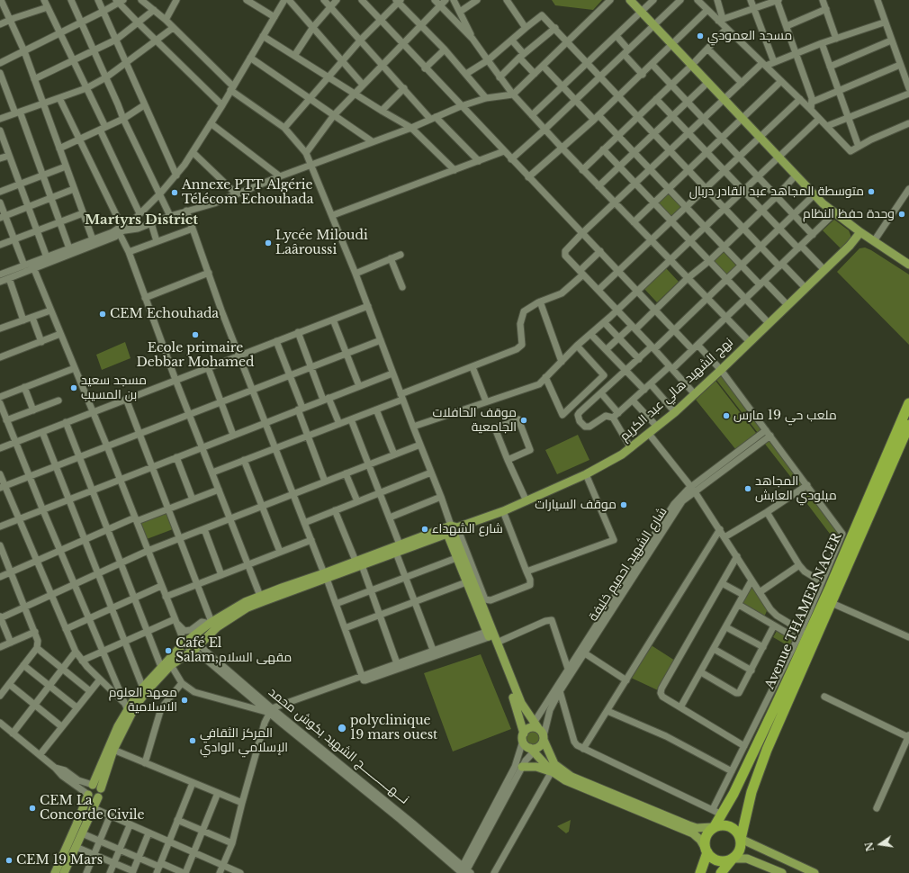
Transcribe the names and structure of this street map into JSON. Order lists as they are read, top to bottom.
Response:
{
  "streets": {
    "highway": ["Avenue THAMER NACER"],
    "main road": ["نهج الشهيد هالي عبد الكريم"],
    "street": ["شارع الشهيد احميم خليفة", "نـــهـــــــــــج الشهيد بكوش محمد"]
  },
  "districts": ["Martyrs District"],
  "places": [
    "مسجد العمودي",
    "متوسطة المجاهد عبد القادر دربال",
    "Annexe PTT Algérie Télécom Echouhada",
    "وحدة حفظ النظام",
    "Lycée Miloudi Laâroussi",
    "CEM Echouhada",
    "Ecole primaire Debbar Mohamed",
    "مسجد سعيد بن المسيب",
    "ملعب حي 19 مارس",
    "موقف الحافلات الجامعية",
    "المجاهد ميلودي العايش",
    "موقف السيارات",
    "شارع الشهداء",
    "Café El Salam,مقهى السلام",
    "معهد العلوم الاسلامية",
    "polyclinique 19 mars ouest",
    "المركز الثقافي الإسلامي الوادي",
    "CEM La Concorde Civile",
    "CEM 19 Mars"
  ],
  "north": "left"
}
